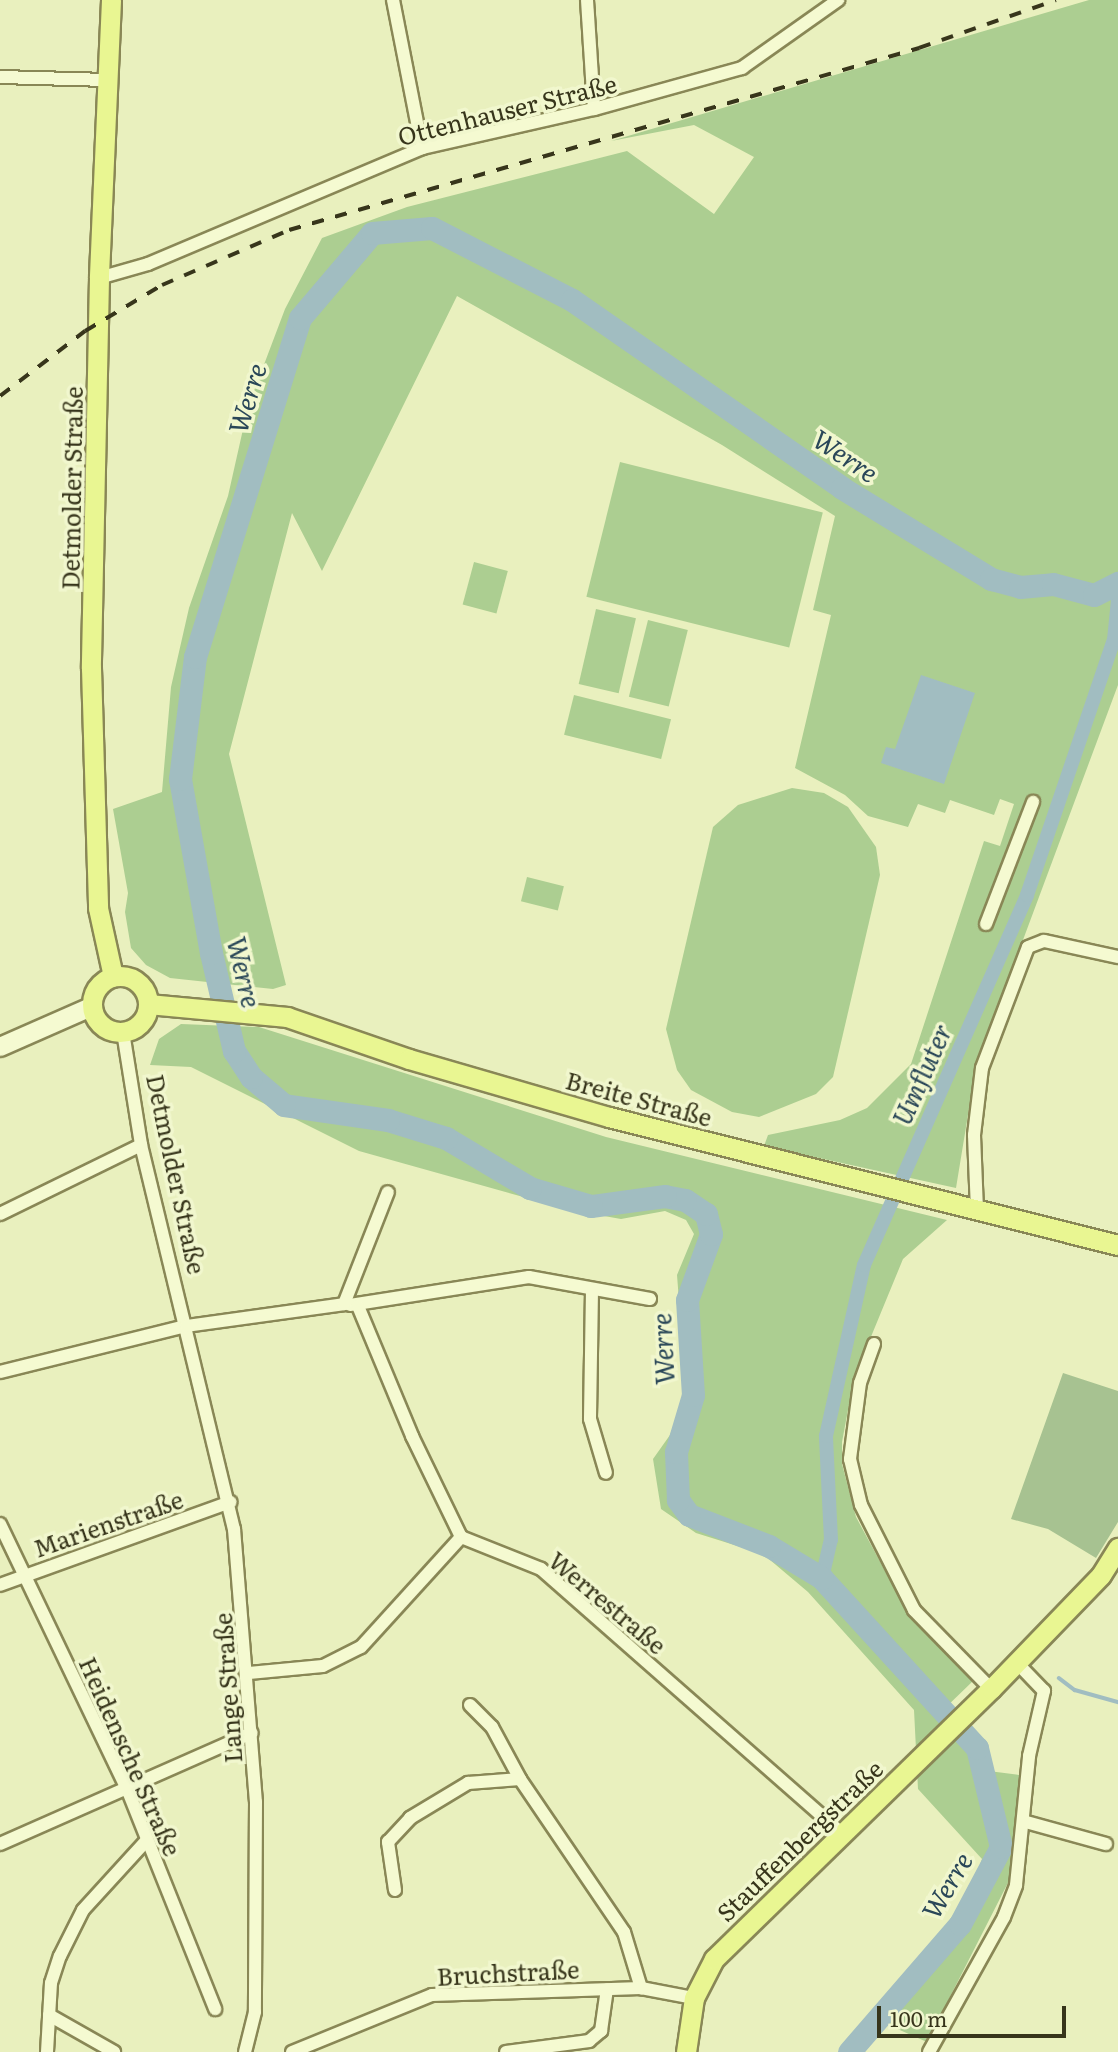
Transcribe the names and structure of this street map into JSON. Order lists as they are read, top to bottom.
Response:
{
  "streets": {
    "main road": ["Detmolder Straße", "Breite Straße", "Stauffenbergstraße"],
    "street": [
      "Ottenhauser Straße",
      "Marienstraße",
      "Werrestraße",
      "Lange Straße",
      "Heidensche Straße",
      "Bruchstraße"
    ]
  },
  "crossings": [
    ["Ottenhauser Straße", "Detmolder Straße"],
    ["Detmolder Straße", "Breite Straße"],
    ["Detmolder Straße", "Lange Straße"],
    ["Marienstraße", "Lange Straße"],
    ["Marienstraße", "Heidensche Straße"],
    ["Werrestraße", "Stauffenbergstraße"],
    ["Stauffenbergstraße", "Bruchstraße"]
  ],
  "water": ["Werre", "Umfluter"],
  "scale_bar": "100 m"
}
